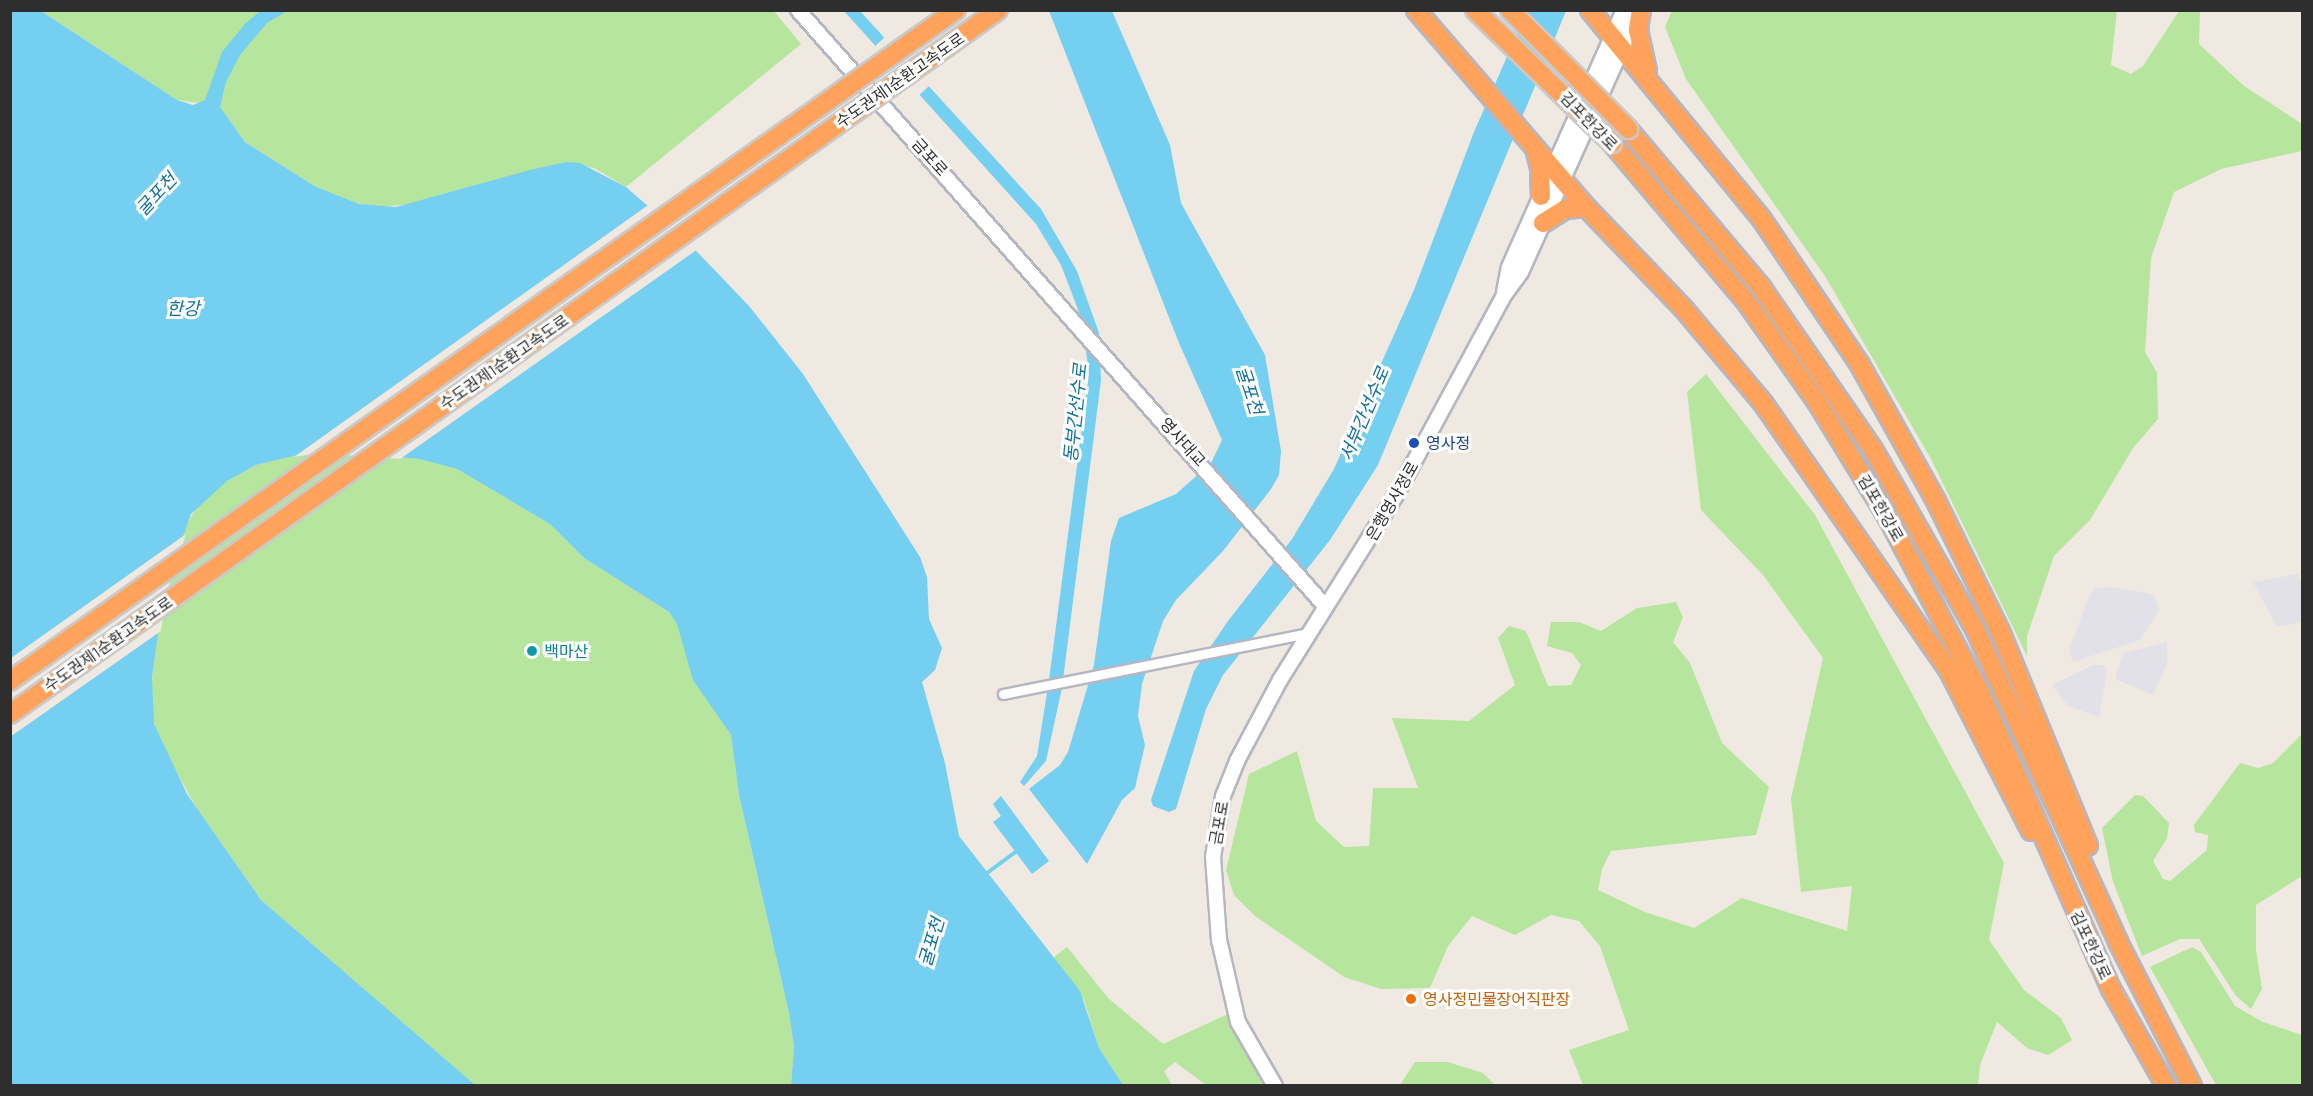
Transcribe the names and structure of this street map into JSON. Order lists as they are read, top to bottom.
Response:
{
  "streets": {
    "highway": ["수도권제1순환고속도로", "김포한강로"],
    "main road": ["금포로", "영사대교", "은행영사정로"]
  },
  "crossings": [
    ["금포로", "영사대교"],
    ["금포로", "은행영사정로"],
    ["영사대교", "은행영사정로"]
  ],
  "water": [
    "굴포천",
    "한강",
    "동부간선수로",
    "서부간선수로"
  ],
  "places": ["영사정", "백마산", "영사정민물장어직판장"]
}
